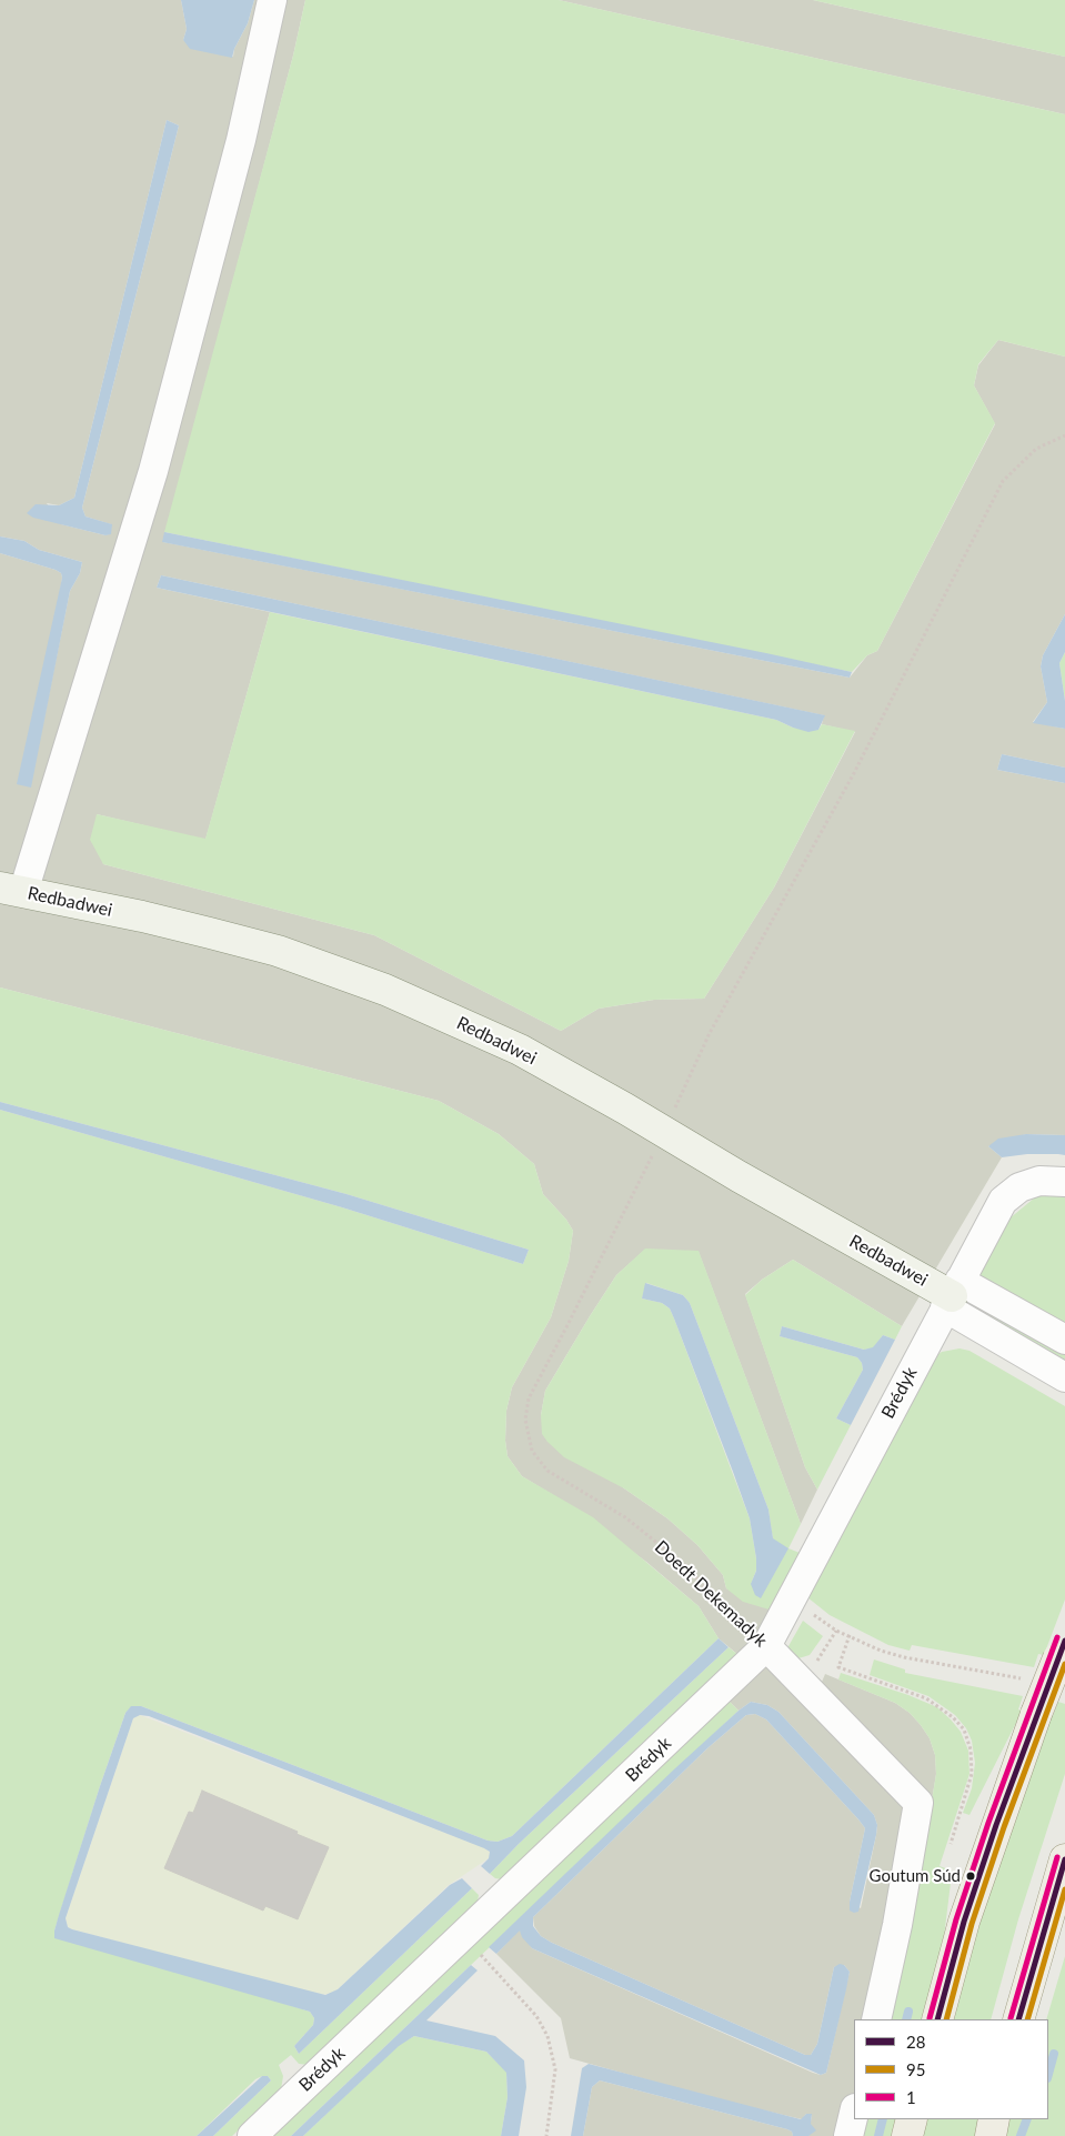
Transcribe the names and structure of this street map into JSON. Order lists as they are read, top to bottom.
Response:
{
  "streets": {
    "street": ["Redbadwei", "Brédyk", "Doedt Dekemadyk"]
  },
  "crossings": [
    ["Redbadwei", "Brédyk"],
    ["Redbadwei", "Doedt Dekemadyk"],
    ["Brédyk", "Doedt Dekemadyk"]
  ],
  "places": ["Goutum Súd"],
  "lines": ["transit line 1", "transit line 28", "transit line 95"],
  "legend": ["28", "95", "1"]
}
